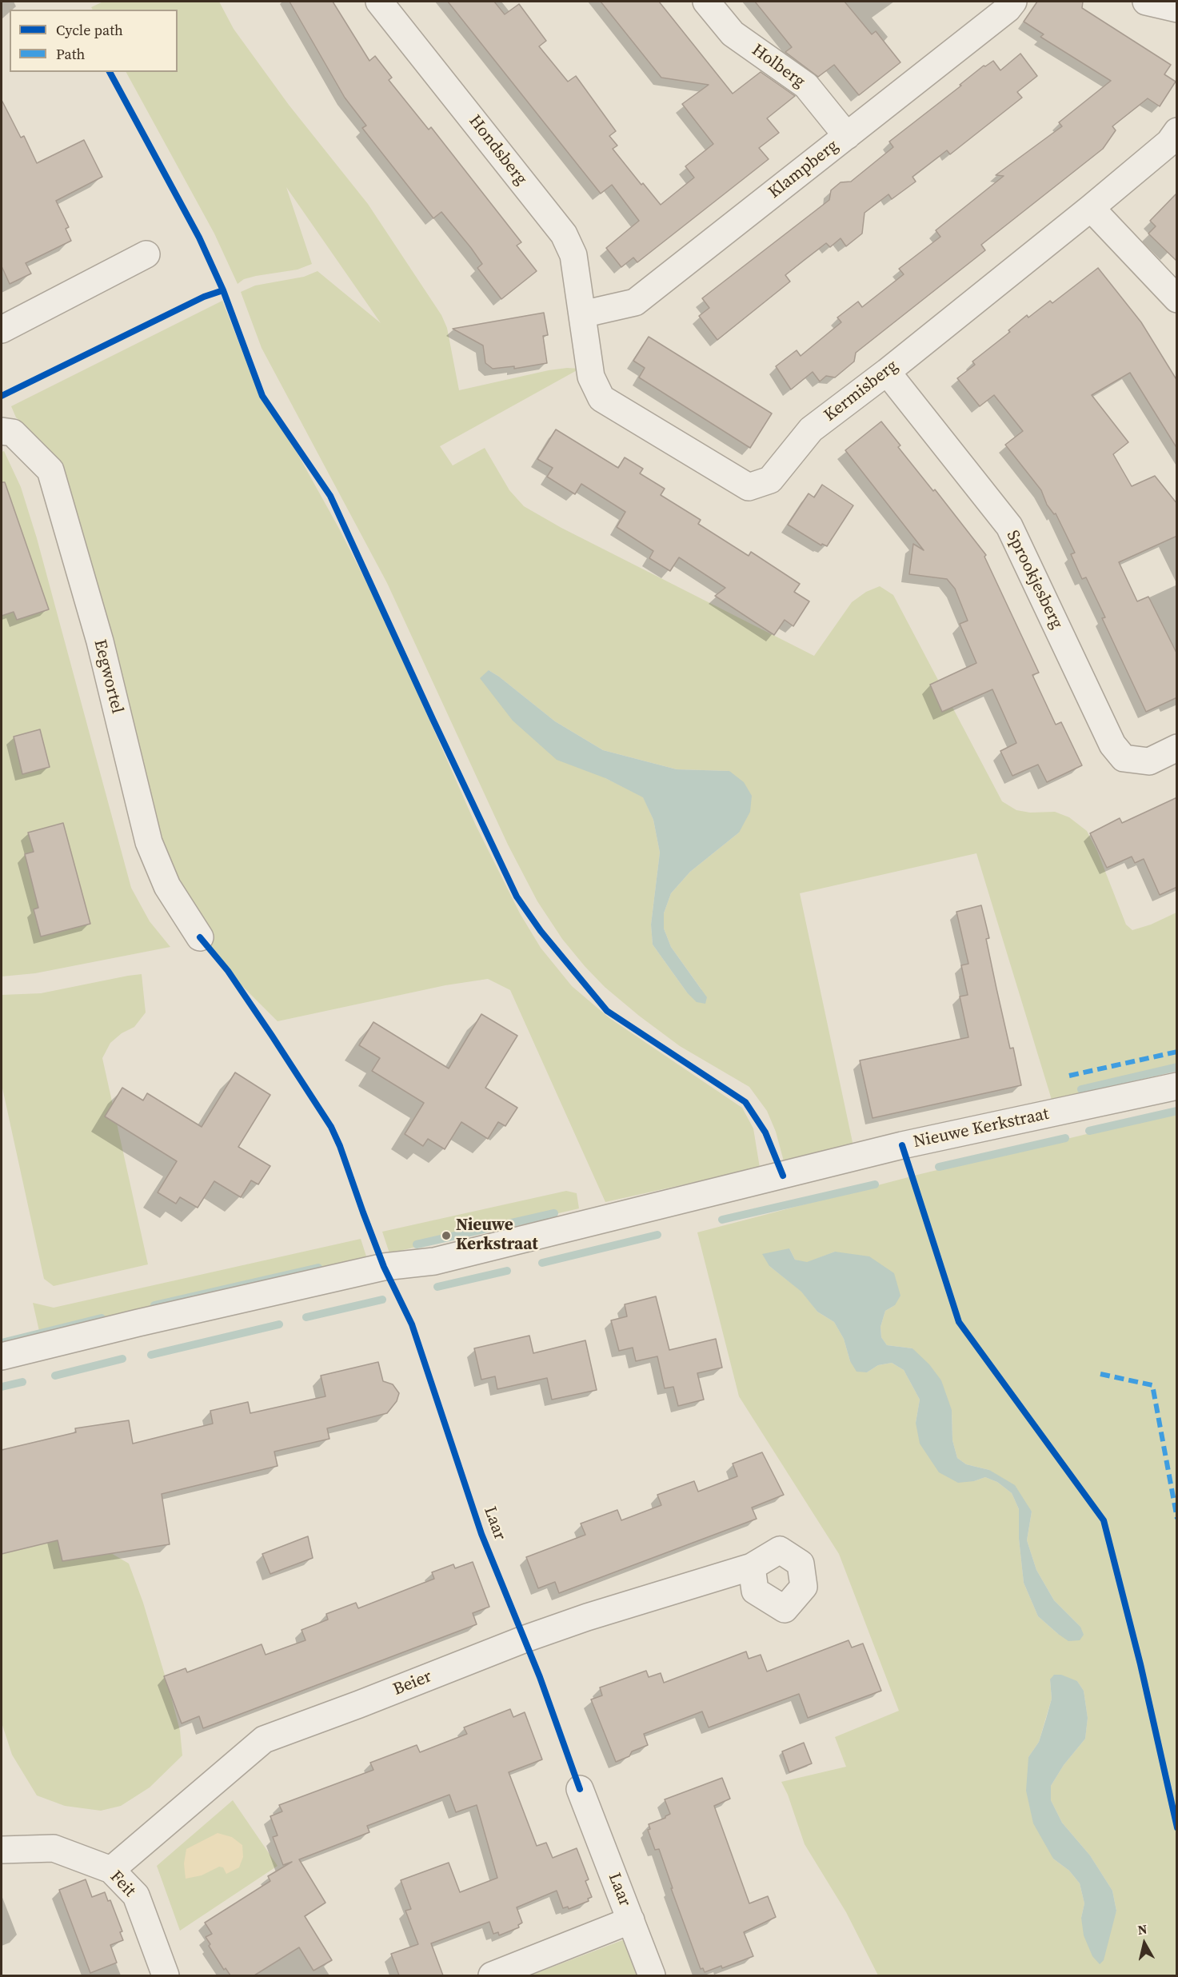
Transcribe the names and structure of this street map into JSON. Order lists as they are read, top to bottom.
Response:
{
  "streets": {
    "street": [
      "Holberg",
      "Hondsberg",
      "Klampberg",
      "Kermisberg",
      "Sprookjesberg",
      "Eegwortel",
      "Nieuwe Kerkstraat",
      "Laar",
      "Beier",
      "Feit"
    ]
  },
  "crossings": [
    ["Holberg", "Klampberg"],
    ["Hondsberg", "Klampberg"],
    ["Hondsberg", "Kermisberg"],
    ["Klampberg", "Kermisberg"],
    ["Kermisberg", "Sprookjesberg"],
    ["Beier", "Feit"]
  ],
  "places": ["Nieuwe Kerkstraat"],
  "legend": ["Cycle path", "Path"],
  "north": "top"
}
